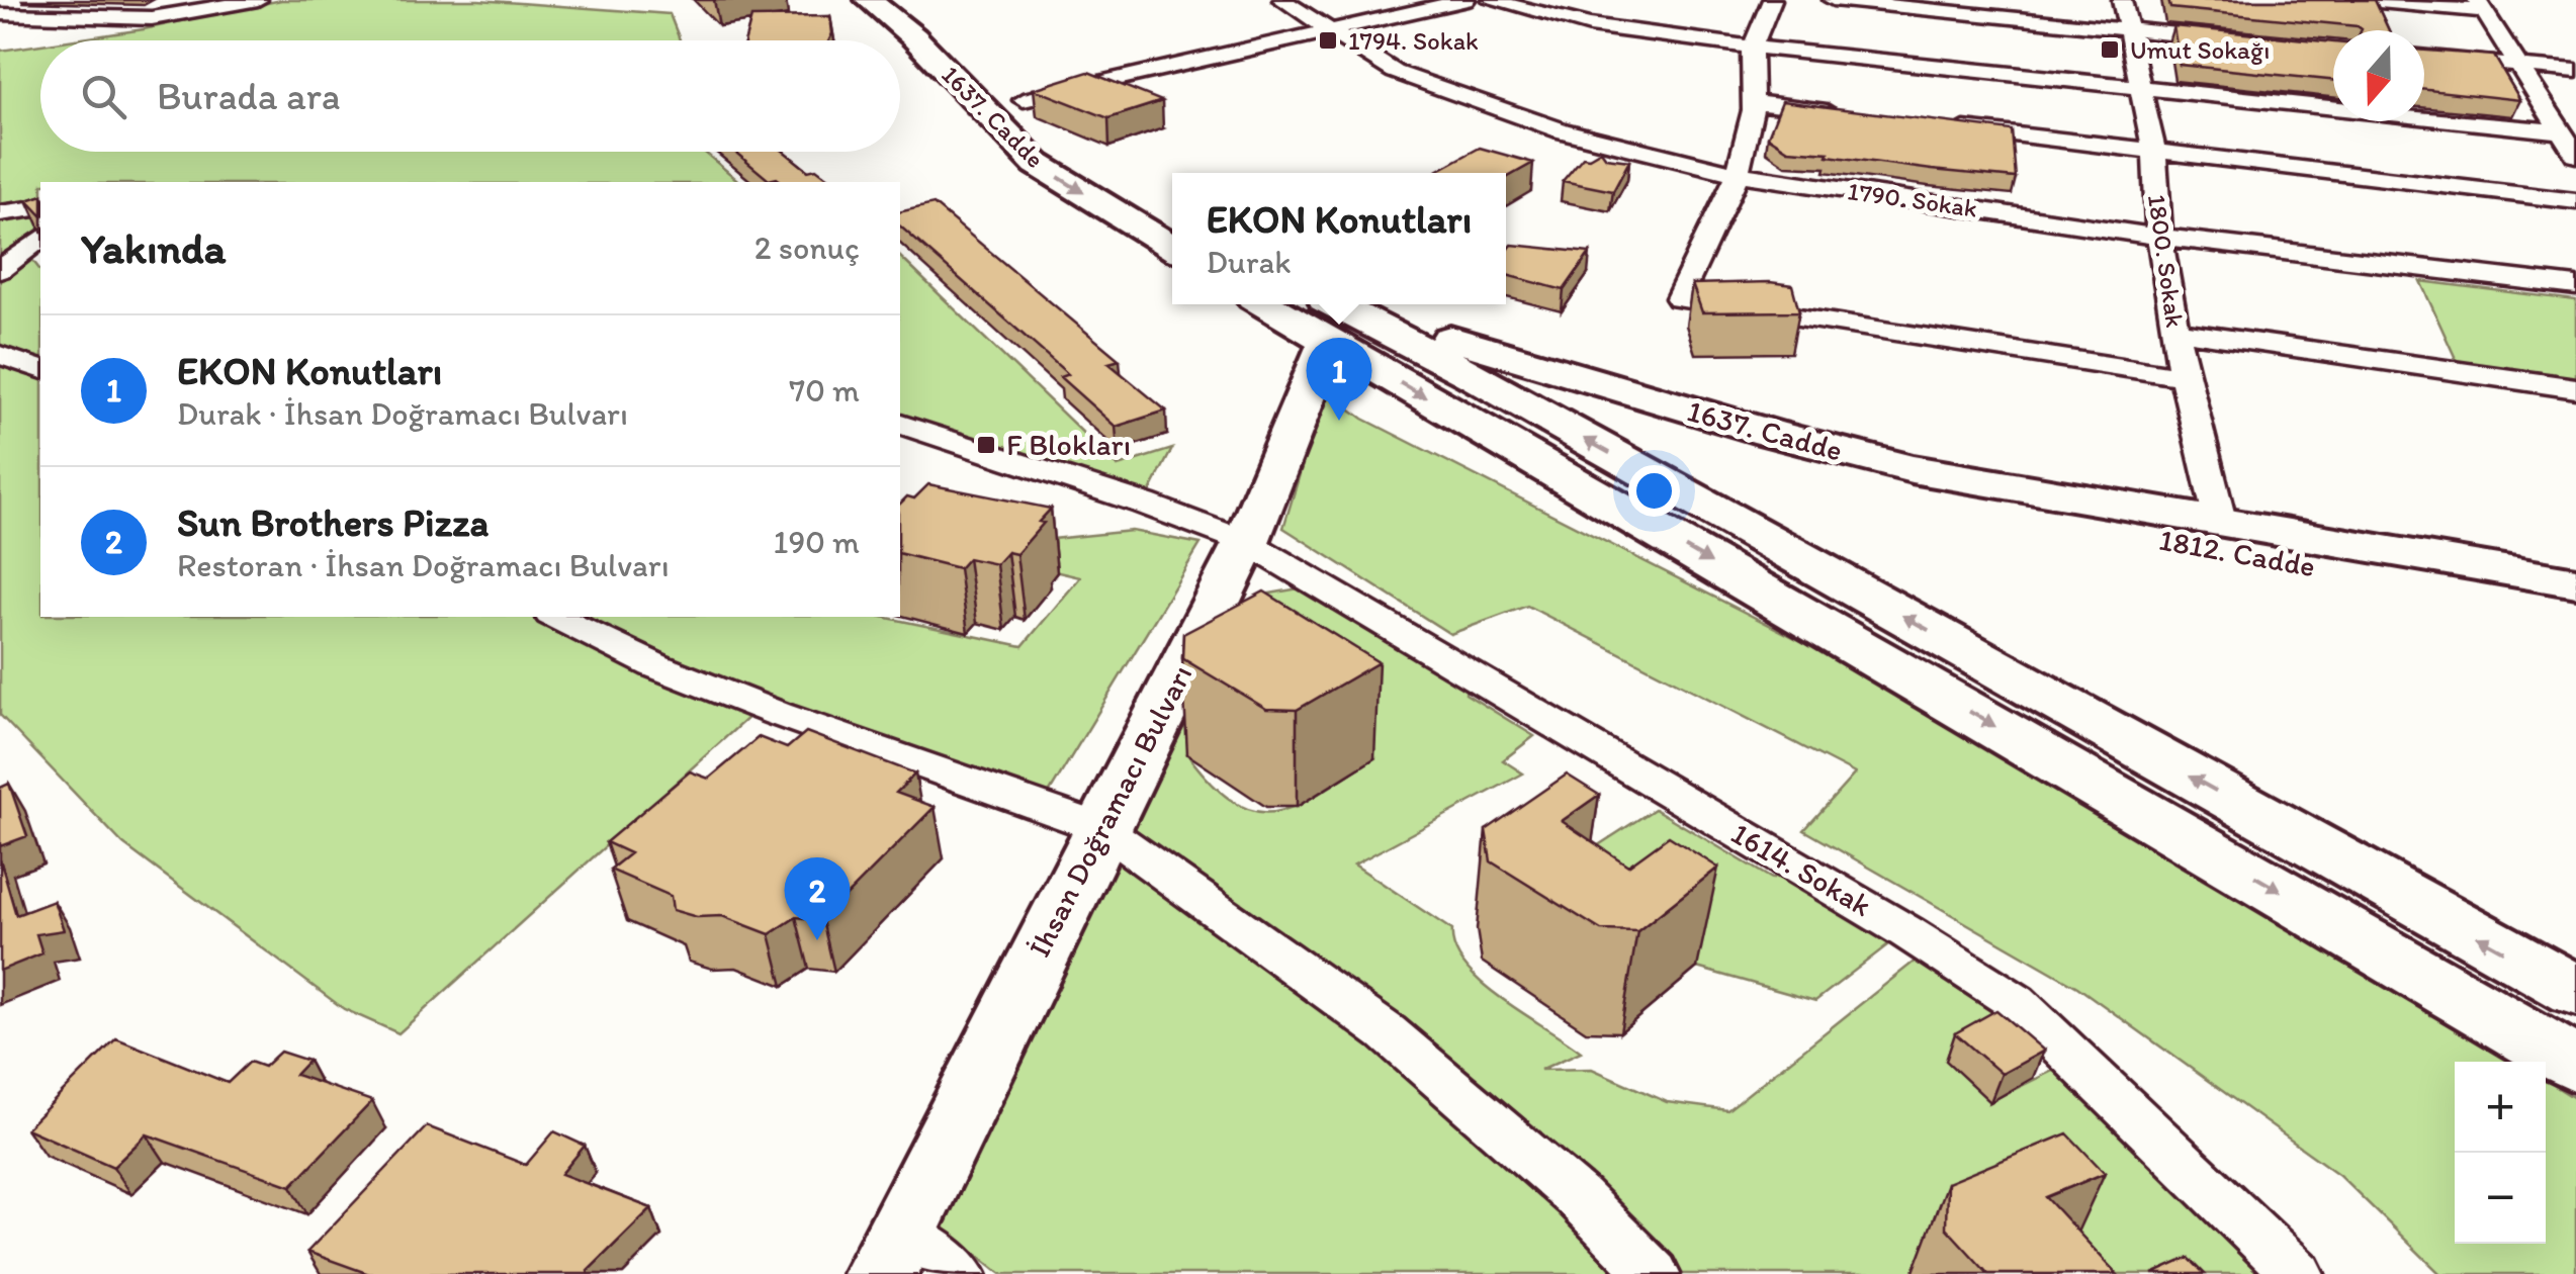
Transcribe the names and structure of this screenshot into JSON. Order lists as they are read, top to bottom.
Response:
{
  "streets": {
    "street": [
      "1637. Cadde",
      "1790. Sokak",
      "1800. Sokak",
      "1812. Cadde",
      "İhsan Doğramacı Bulvarı",
      "1614. Sokak"
    ]
  },
  "crossings": [
    ["1637. Cadde", "1800. Sokak"],
    ["1637. Cadde", "1812. Cadde"],
    ["1637. Cadde", "İhsan Doğramacı Bulvarı"],
    ["1790. Sokak", "1800. Sokak"],
    ["1800. Sokak", "1812. Cadde"],
    ["İhsan Doğramacı Bulvarı", "1614. Sokak"]
  ],
  "places": {
    "transit": ["1794. Sokak", "Umut Sokağı", "F Blokları"]
  },
  "north": "bottom",
  "page": {
    "search": "Burada ara",
    "popup": ["EKON Konutları", "Durak"],
    "heading": ["Yakında", "2 sonuç"],
    "list": [
      {
        "mark": "1",
        "name": "EKON Konutları",
        "note": "Durak · İhsan Doğramacı Bulvarı",
        "value": "70 m"
      },
      {
        "mark": "2",
        "name": "Sun Brothers Pizza",
        "note": "Restoran · İhsan Doğramacı Bulvarı",
        "value": "190 m"
      }
    ],
    "pins": ["1", "2"],
    "map_buttons": ["+", "−"]
  }
}
